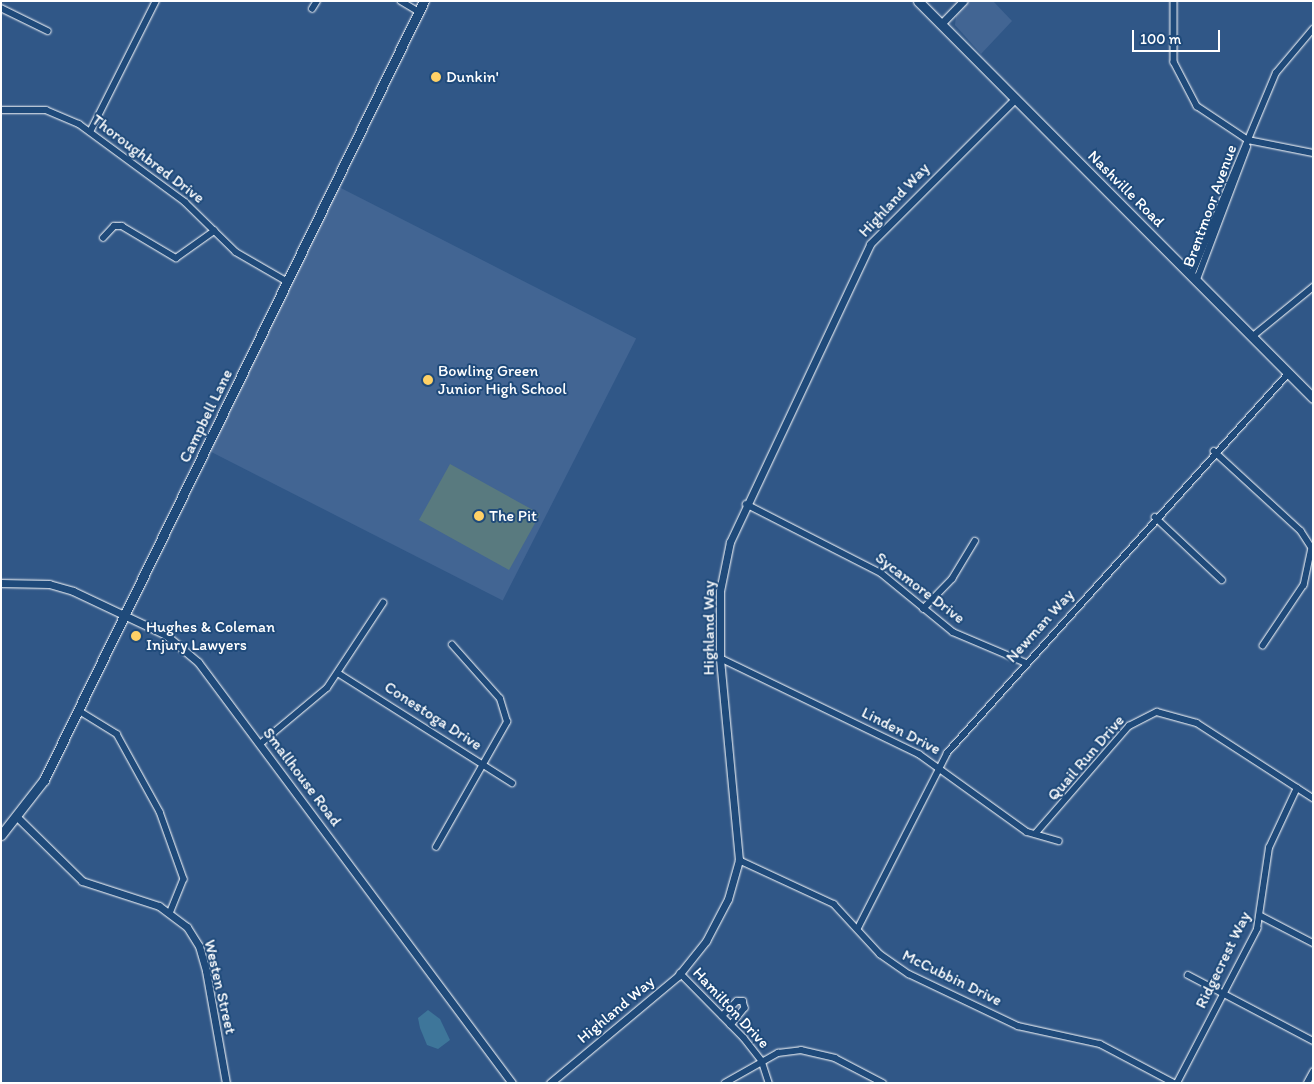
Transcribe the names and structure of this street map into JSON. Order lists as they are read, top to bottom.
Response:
{
  "streets": {
    "main road": ["Nashville Road", "Campbell Lane"],
    "street": [
      "Thoroughbred Drive",
      "Highland Way",
      "Brentmoor Avenue",
      "Sycamore Drive",
      "Newman Way",
      "Conestoga Drive",
      "Linden Drive",
      "Quail Run Drive",
      "Smallhouse Road",
      "Ridgecrest Way",
      "McCubbin Drive",
      "Westen Street",
      "Hamilton Drive"
    ]
  },
  "crossings": [
    ["Thoroughbred Drive", "Campbell Lane"],
    ["Nashville Road", "Highland Way"],
    ["Nashville Road", "Brentmoor Avenue"],
    ["Nashville Road", "Newman Way"],
    ["Highland Way", "Sycamore Drive"],
    ["Highland Way", "Linden Drive"],
    ["Highland Way", "McCubbin Drive"],
    ["Highland Way", "Hamilton Drive"],
    ["Campbell Lane", "Smallhouse Road"],
    ["Sycamore Drive", "Newman Way"],
    ["Newman Way", "Linden Drive"],
    ["Newman Way", "McCubbin Drive"],
    ["Linden Drive", "Quail Run Drive"],
    ["Quail Run Drive", "Ridgecrest Way"],
    ["Ridgecrest Way", "McCubbin Drive"]
  ],
  "places": [
    "Dunkin'",
    "Bowling Green Junior High School",
    "The Pit",
    "Hughes & Coleman Injury Lawyers"
  ],
  "scale_bar": "100 m"
}
